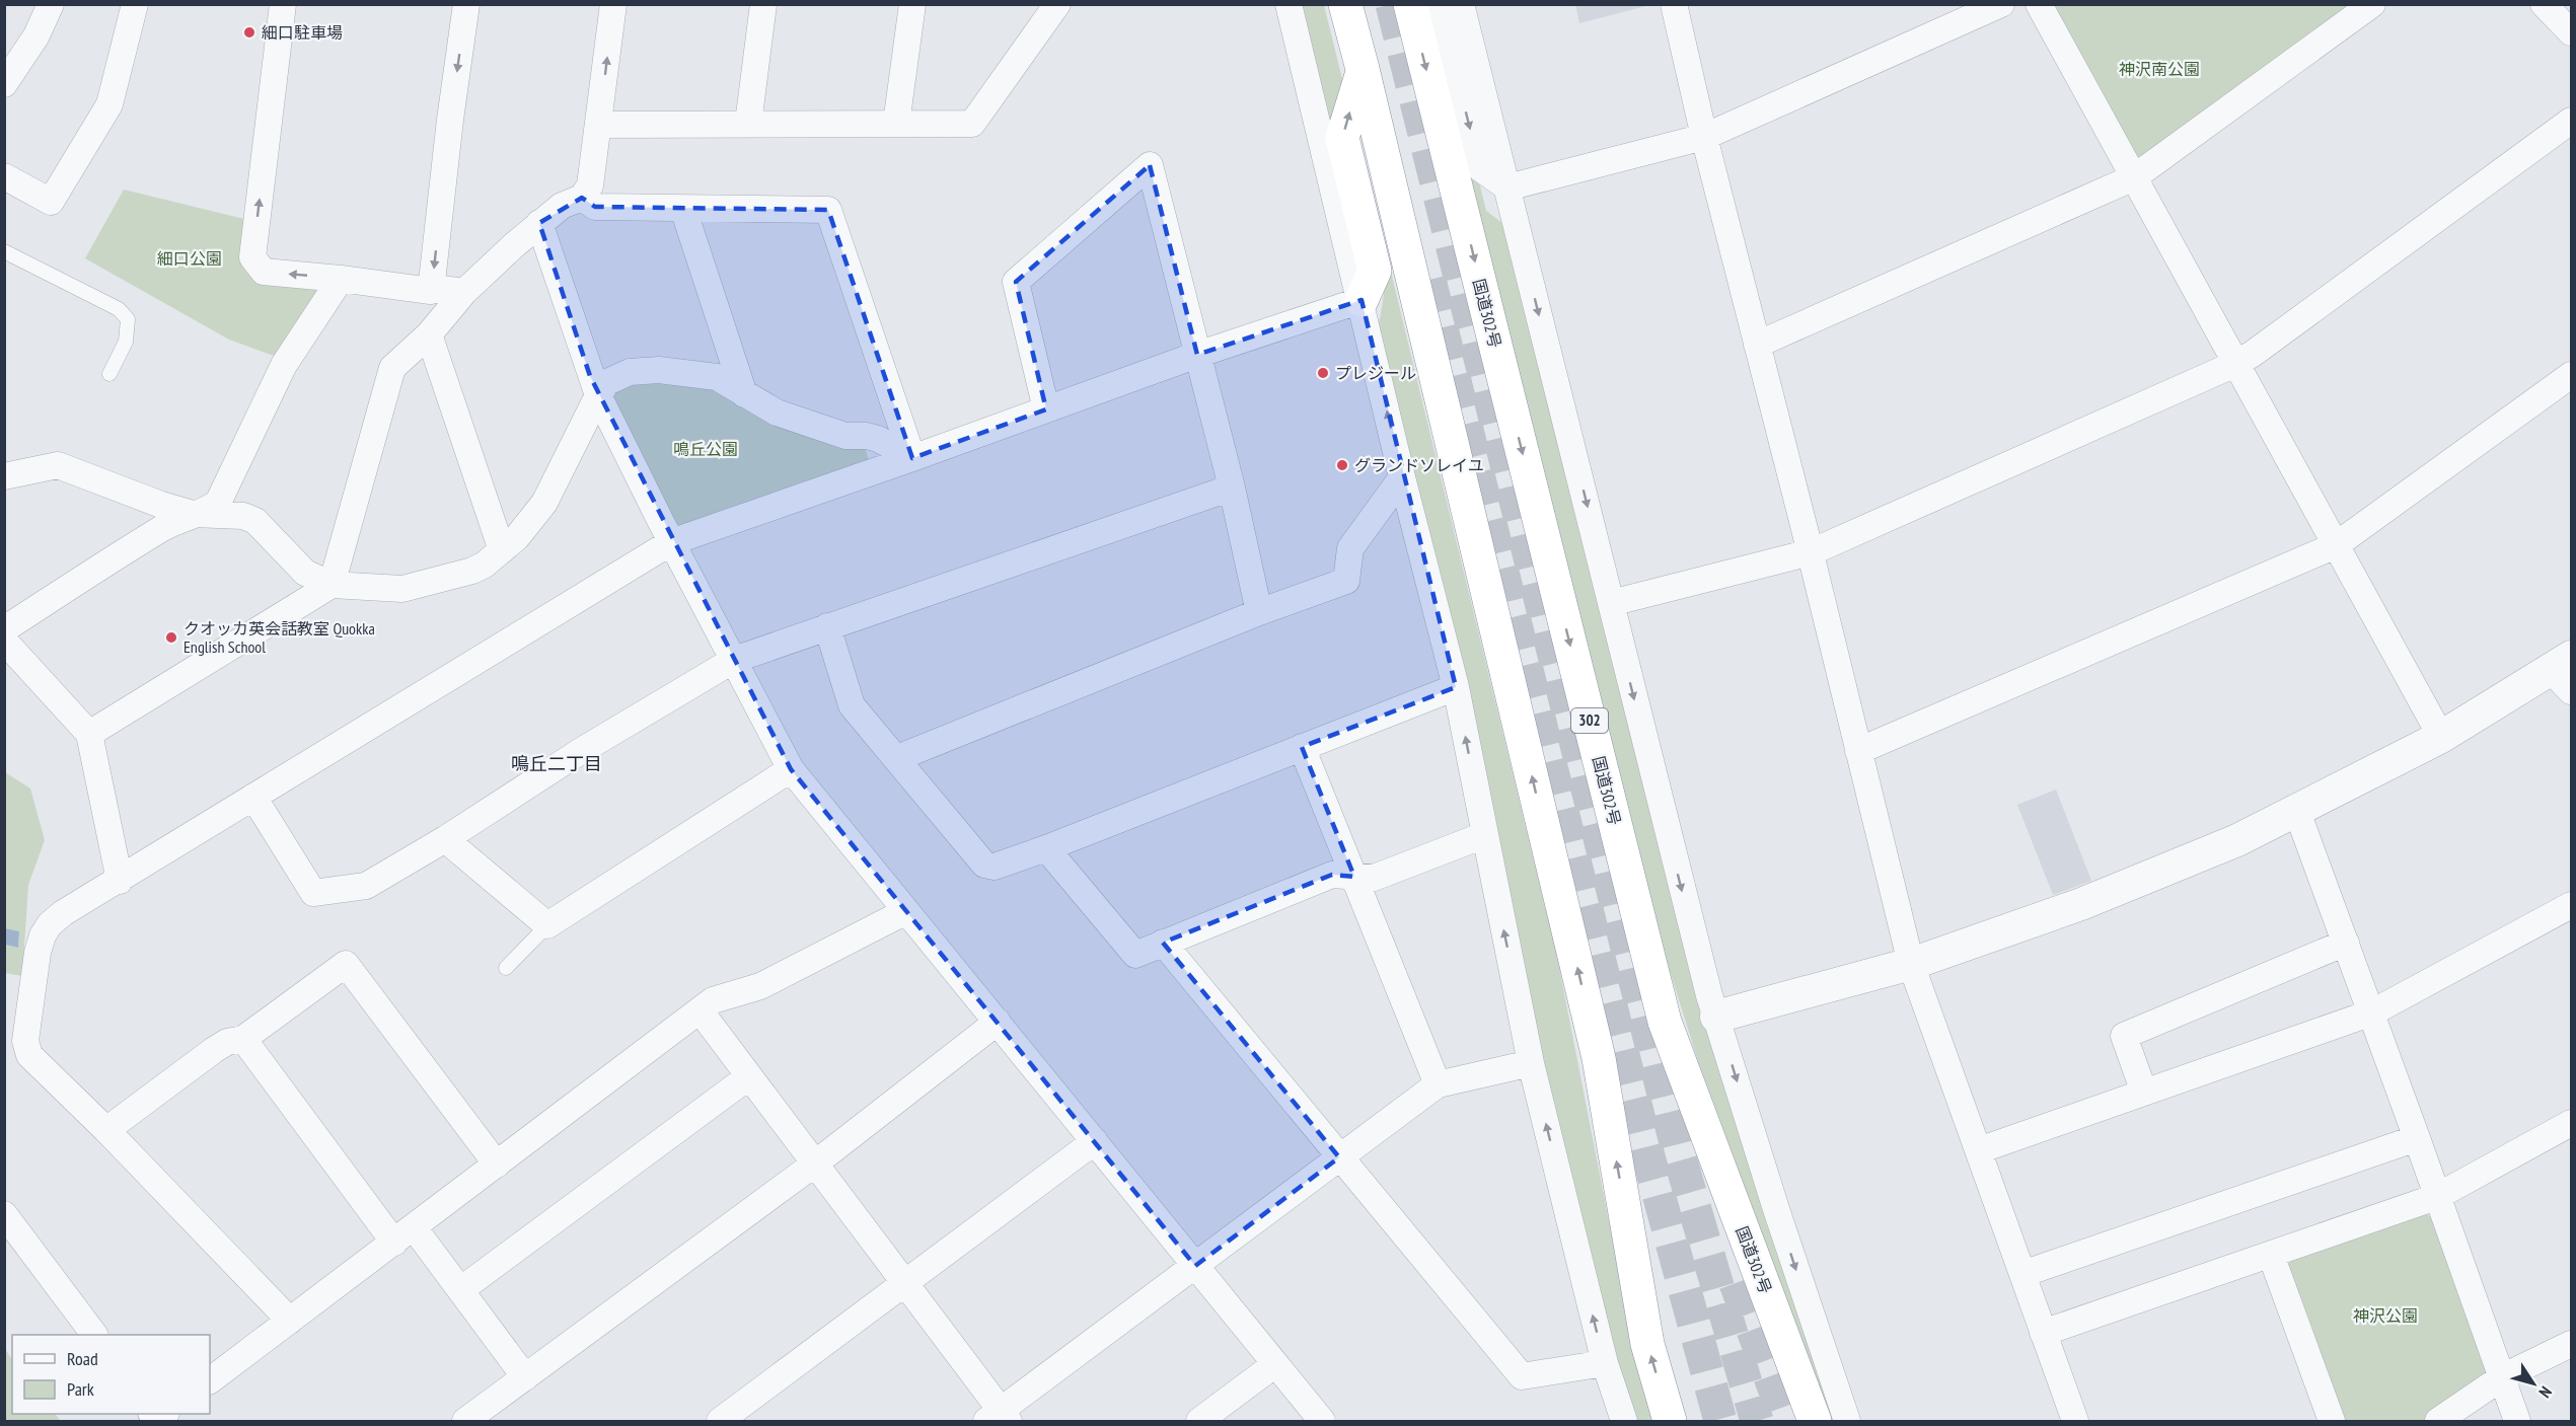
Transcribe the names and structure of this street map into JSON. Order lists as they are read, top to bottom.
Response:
{
  "streets": {
    "highway": ["国道302号", "302"]
  },
  "districts": ["鳴丘二丁目"],
  "parks": [
    "神沢南公園",
    "細口公園",
    "鳴丘公園",
    "神沢公園"
  ],
  "places": [
    "細口駐車場",
    "プレジール",
    "グランドソレイユ",
    "クオッカ英会話教室 Quokka English School"
  ],
  "legend": ["Road", "Park"],
  "north": "bottom right"
}
